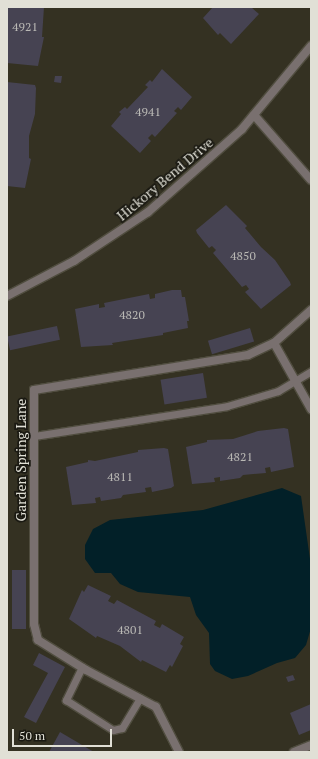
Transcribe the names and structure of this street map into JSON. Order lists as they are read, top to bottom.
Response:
{
  "streets": {
    "street": ["Hickory Bend Drive", "Garden Spring Lane"]
  },
  "house_numbers": [
    "4921",
    "4941",
    "4850",
    "4820",
    "4821",
    "4811",
    "4801"
  ],
  "scale_bar": "50 m"
}
